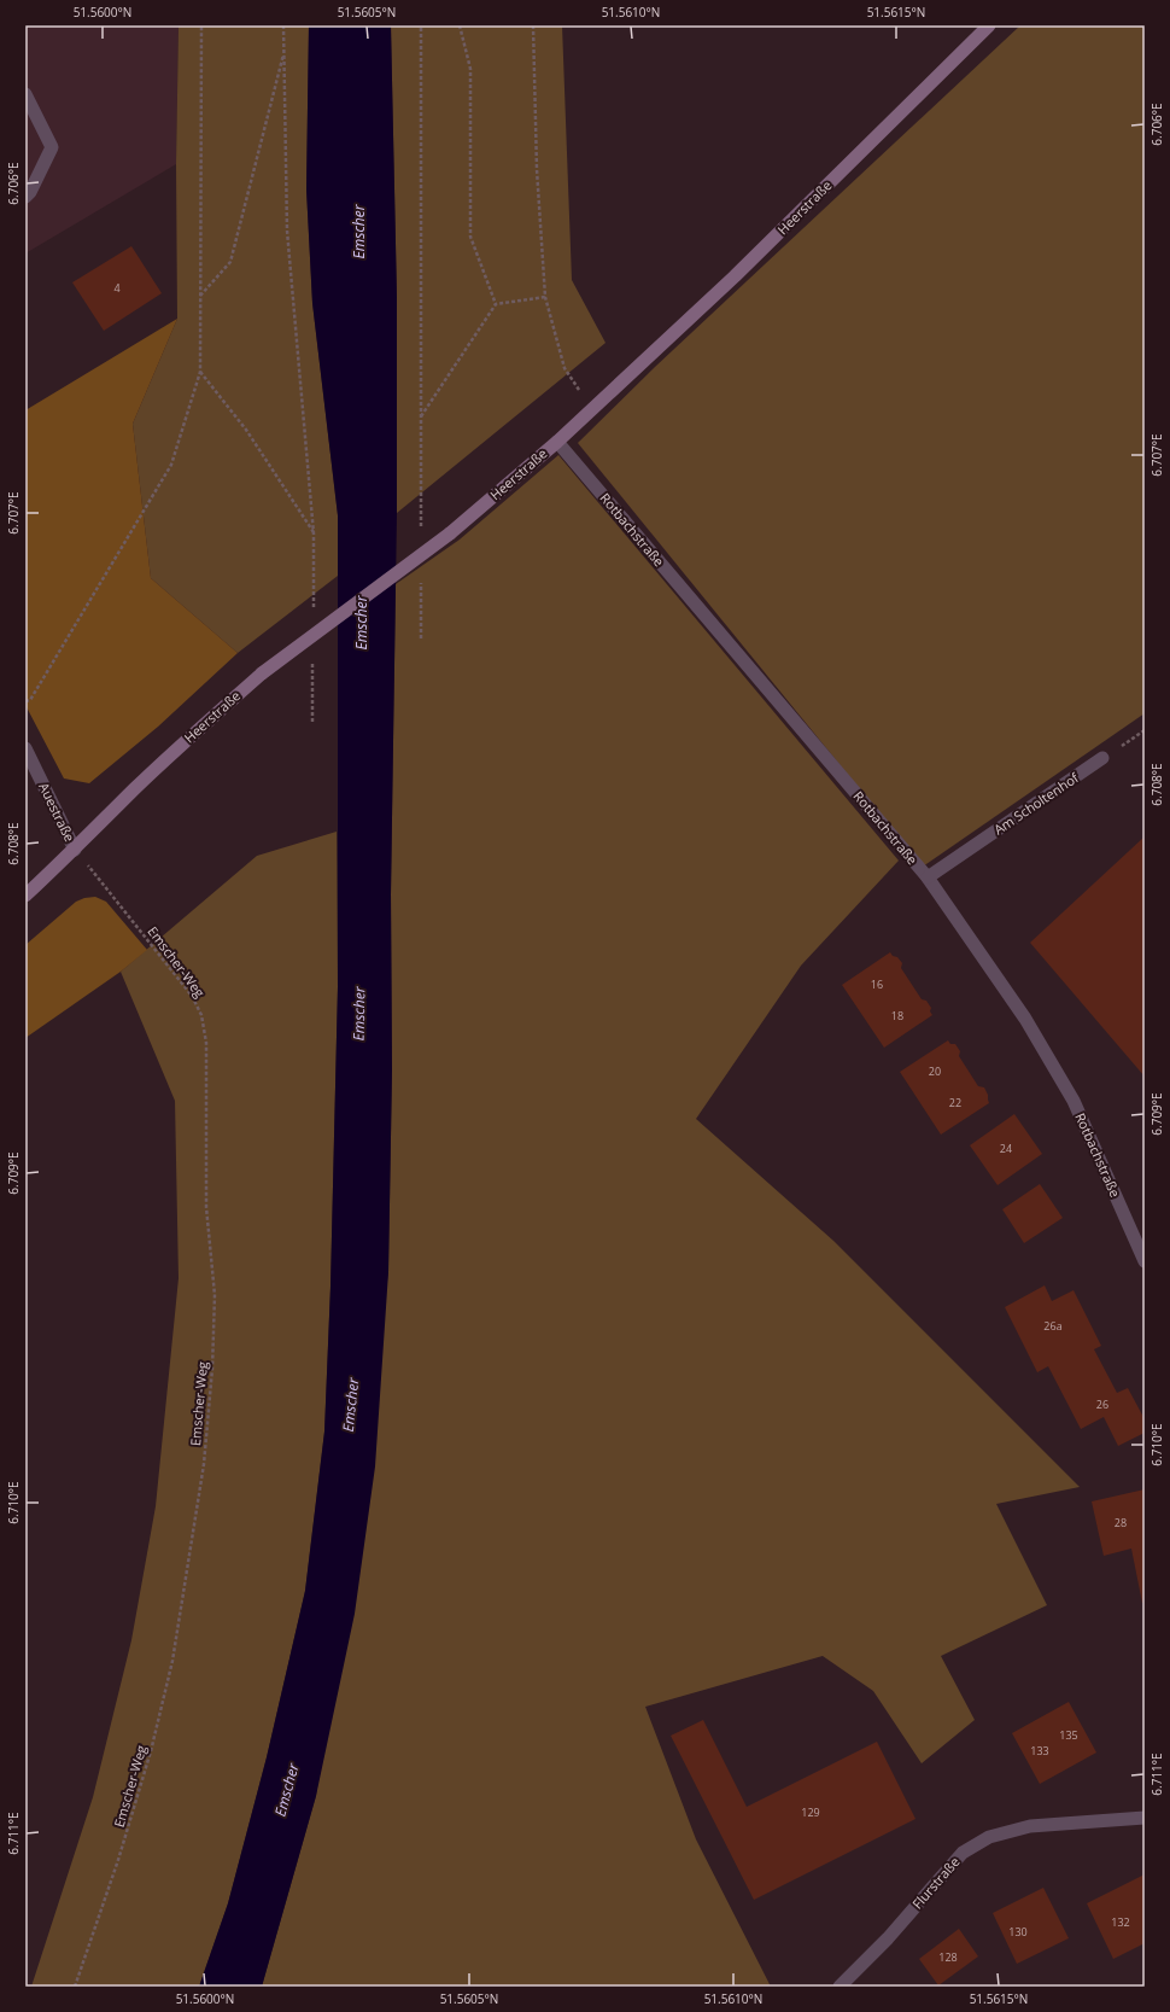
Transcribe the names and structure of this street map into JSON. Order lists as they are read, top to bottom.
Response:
{
  "streets": {
    "main road": ["Heerstraße"],
    "street": [
      "Rotbachstraße",
      "Am Scholtenhof",
      "Auestraße",
      "Flurstraße"
    ],
    "path": ["Emscher-Weg"]
  },
  "crossings": [
    ["Heerstraße", "Rotbachstraße"],
    ["Heerstraße", "Auestraße"],
    ["Heerstraße", "Emscher-Weg"],
    ["Rotbachstraße", "Am Scholtenhof"],
    ["Auestraße", "Emscher-Weg"]
  ],
  "water": ["Emscher"],
  "house_numbers": [
    "4",
    "16",
    "18",
    "20",
    "22",
    "24",
    "26a",
    "26",
    "28",
    "135",
    "133",
    "129",
    "132",
    "130",
    "128"
  ],
  "coordinates": [
    "51.5600°N",
    "51.5605°N",
    "51.5610°N",
    "51.5615°N",
    "6.706°E",
    "6.707°E",
    "6.708°E",
    "6.709°E",
    "6.710°E",
    "6.711°E"
  ]
}
